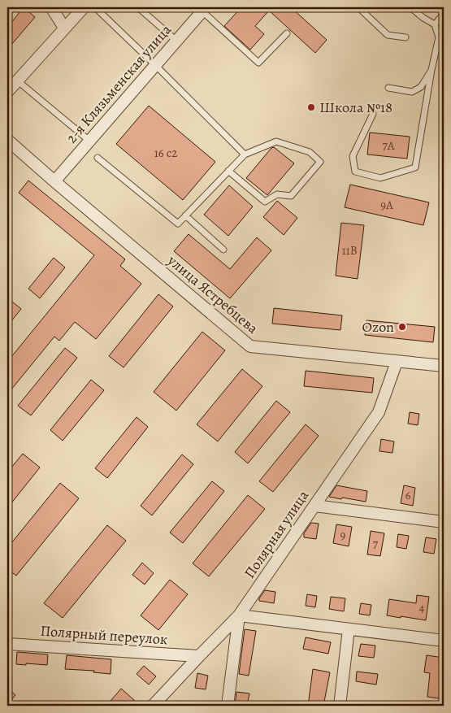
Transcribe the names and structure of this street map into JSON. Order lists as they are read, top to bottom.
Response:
{
  "streets": {
    "street": [
      "2-я Клязьменская улица",
      "улица Ястребцева",
      "Полярная улица",
      "Полярный переулок"
    ]
  },
  "crossings": [
    ["2-я Клязьменская улица", "улица Ястребцева"],
    ["улица Ястребцева", "Полярная улица"],
    ["Полярная улица", "Полярный переулок"]
  ],
  "places": ["Школа №18", "Ozon"],
  "house_numbers": [
    "7А",
    "16 с2",
    "9А",
    "11В",
    "6",
    "9",
    "7",
    "4"
  ]
}
